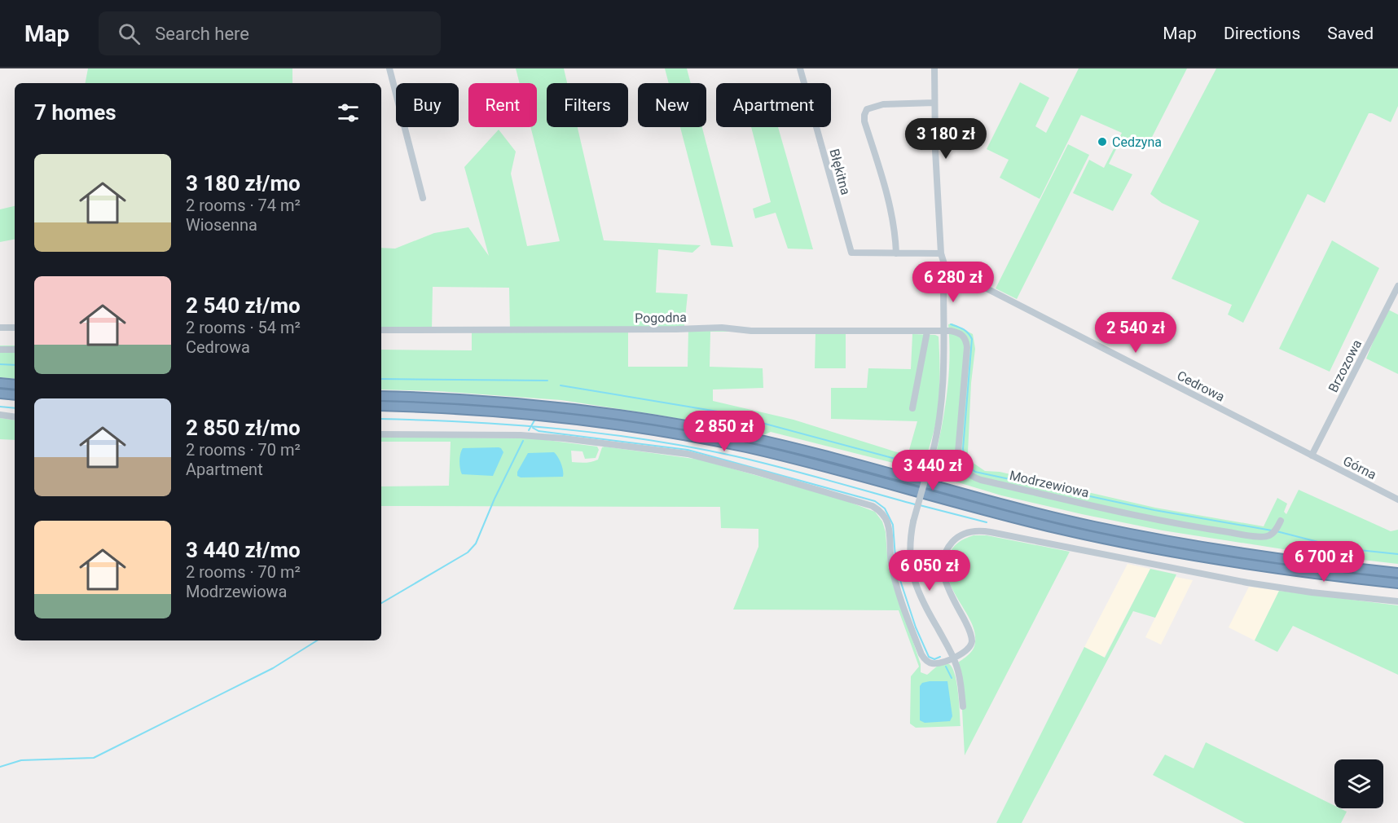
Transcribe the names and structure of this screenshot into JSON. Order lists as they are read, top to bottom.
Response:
{
  "streets": {
    "street": [
      "Błękitna",
      "Pogodna",
      "Brzozowa",
      "Cedrowa",
      "Górna",
      "Modrzewiowa"
    ]
  },
  "crossings": [
    ["Pogodna", "Modrzewiowa"],
    ["Brzozowa", "Cedrowa"],
    ["Brzozowa", "Górna"],
    ["Cedrowa", "Górna"]
  ],
  "places": ["Cedzyna"],
  "page": {
    "header": "Map",
    "search": "Search here",
    "nav": ["Map", "Directions", "Saved"],
    "chip": [
      "Buy",
      "Rent",
      "Filters",
      "New",
      "Apartment"
    ],
    "heading": "7 homes",
    "price": [
      "3 180 zł",
      "6 280 zł",
      "2 540 zł",
      "2 850 zł",
      "3 440 zł",
      "6 700 zł",
      "6 050 zł"
    ],
    "list": [
      {
        "name": "3 180 zł/mo",
        "note": "2 rooms · 74 m² · Wiosenna"
      },
      {
        "name": "2 540 zł/mo",
        "note": "2 rooms · 54 m² · Cedrowa"
      },
      {
        "name": "2 850 zł/mo",
        "note": "2 rooms · 70 m² · Apartment"
      },
      {
        "name": "3 440 zł/mo",
        "note": "2 rooms · 70 m² · Modrzewiowa"
      }
    ]
  }
}
